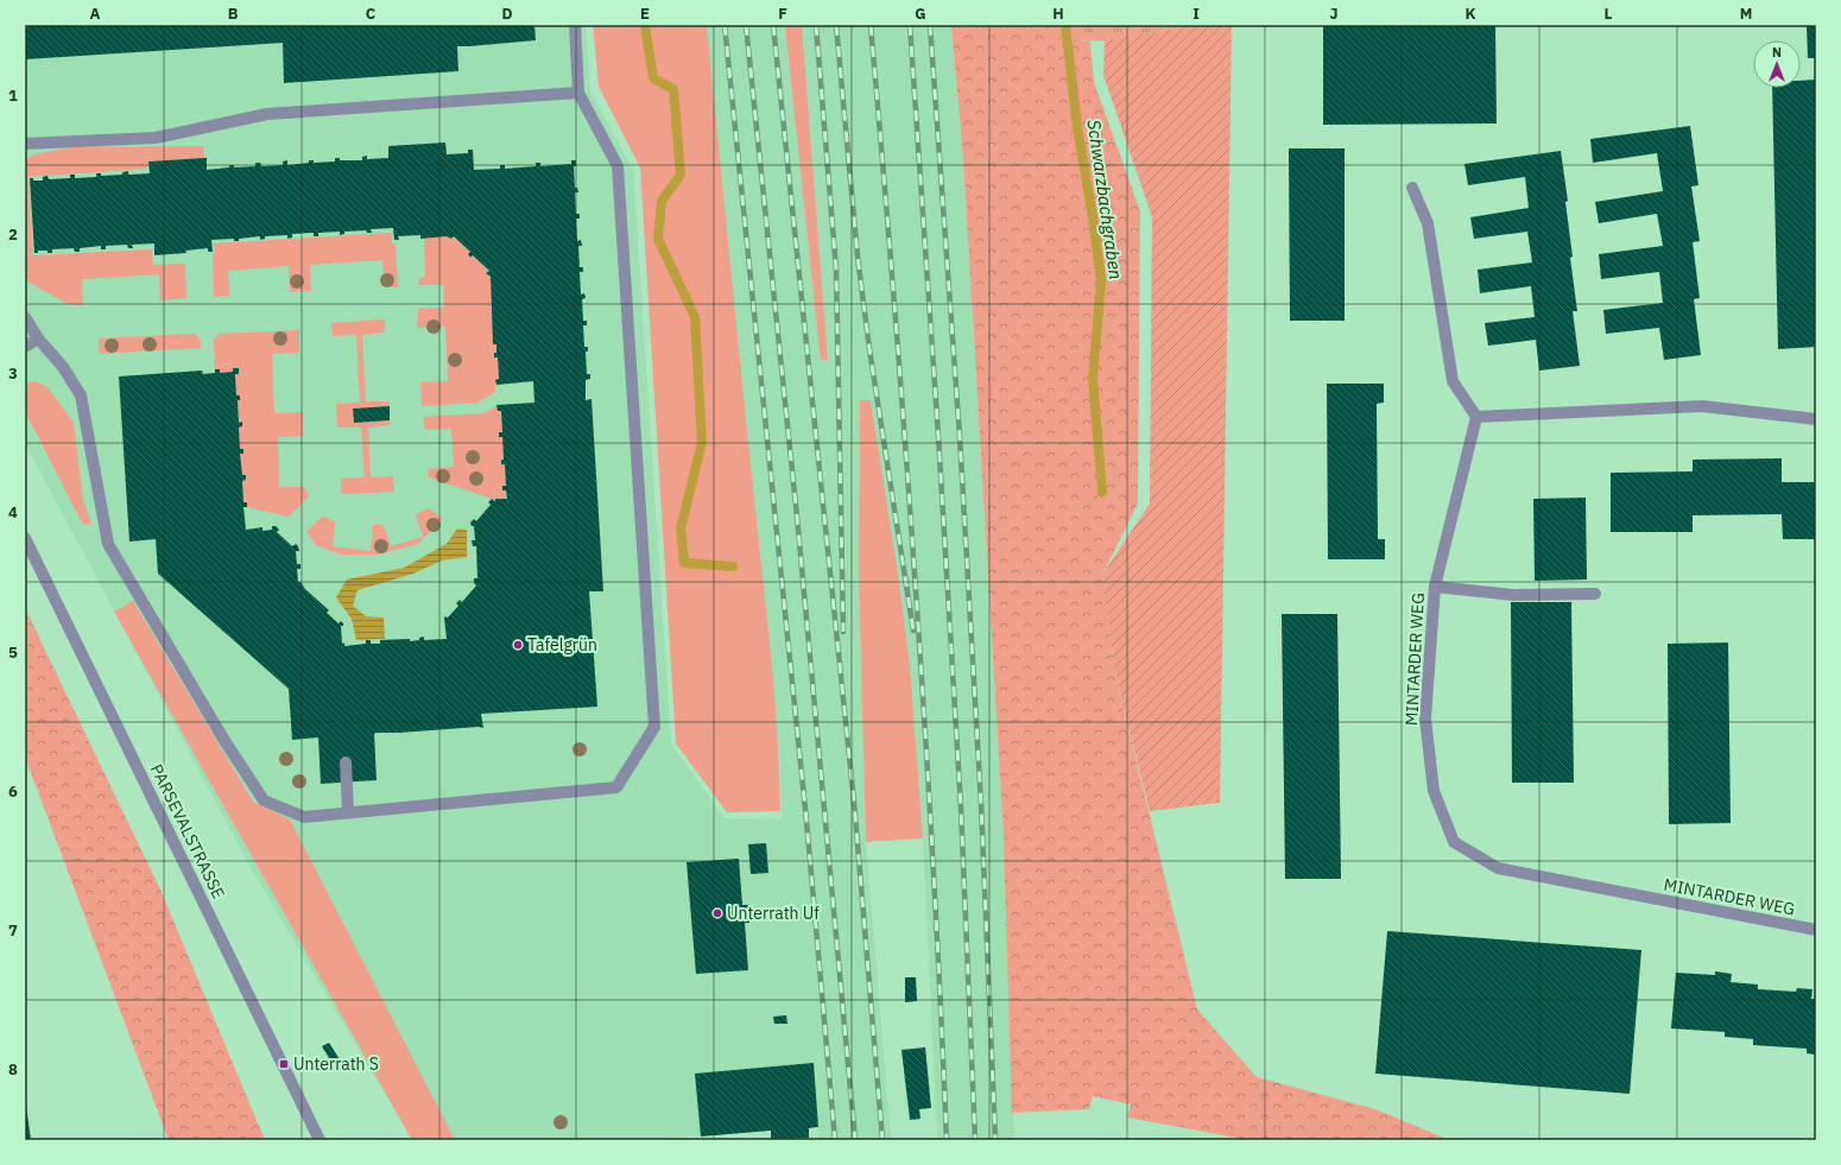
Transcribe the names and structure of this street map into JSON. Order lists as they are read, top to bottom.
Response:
{
  "streets": {
    "street": ["MINTARDER WEG", "PARSEVALSTRASSE"]
  },
  "water": ["Schwarzbachgraben"],
  "places": {
    "other": ["Tafelgrün", "Unterrath Uf"],
    "transit": ["Unterrath S"]
  },
  "north": "top",
  "grid": {
    "columns": [
      "A",
      "B",
      "C",
      "D",
      "E",
      "F",
      "G",
      "H",
      "I",
      "J",
      "K",
      "L",
      "M"
    ],
    "rows": [
      "1",
      "2",
      "3",
      "4",
      "5",
      "6",
      "7",
      "8"
    ]
  }
}
